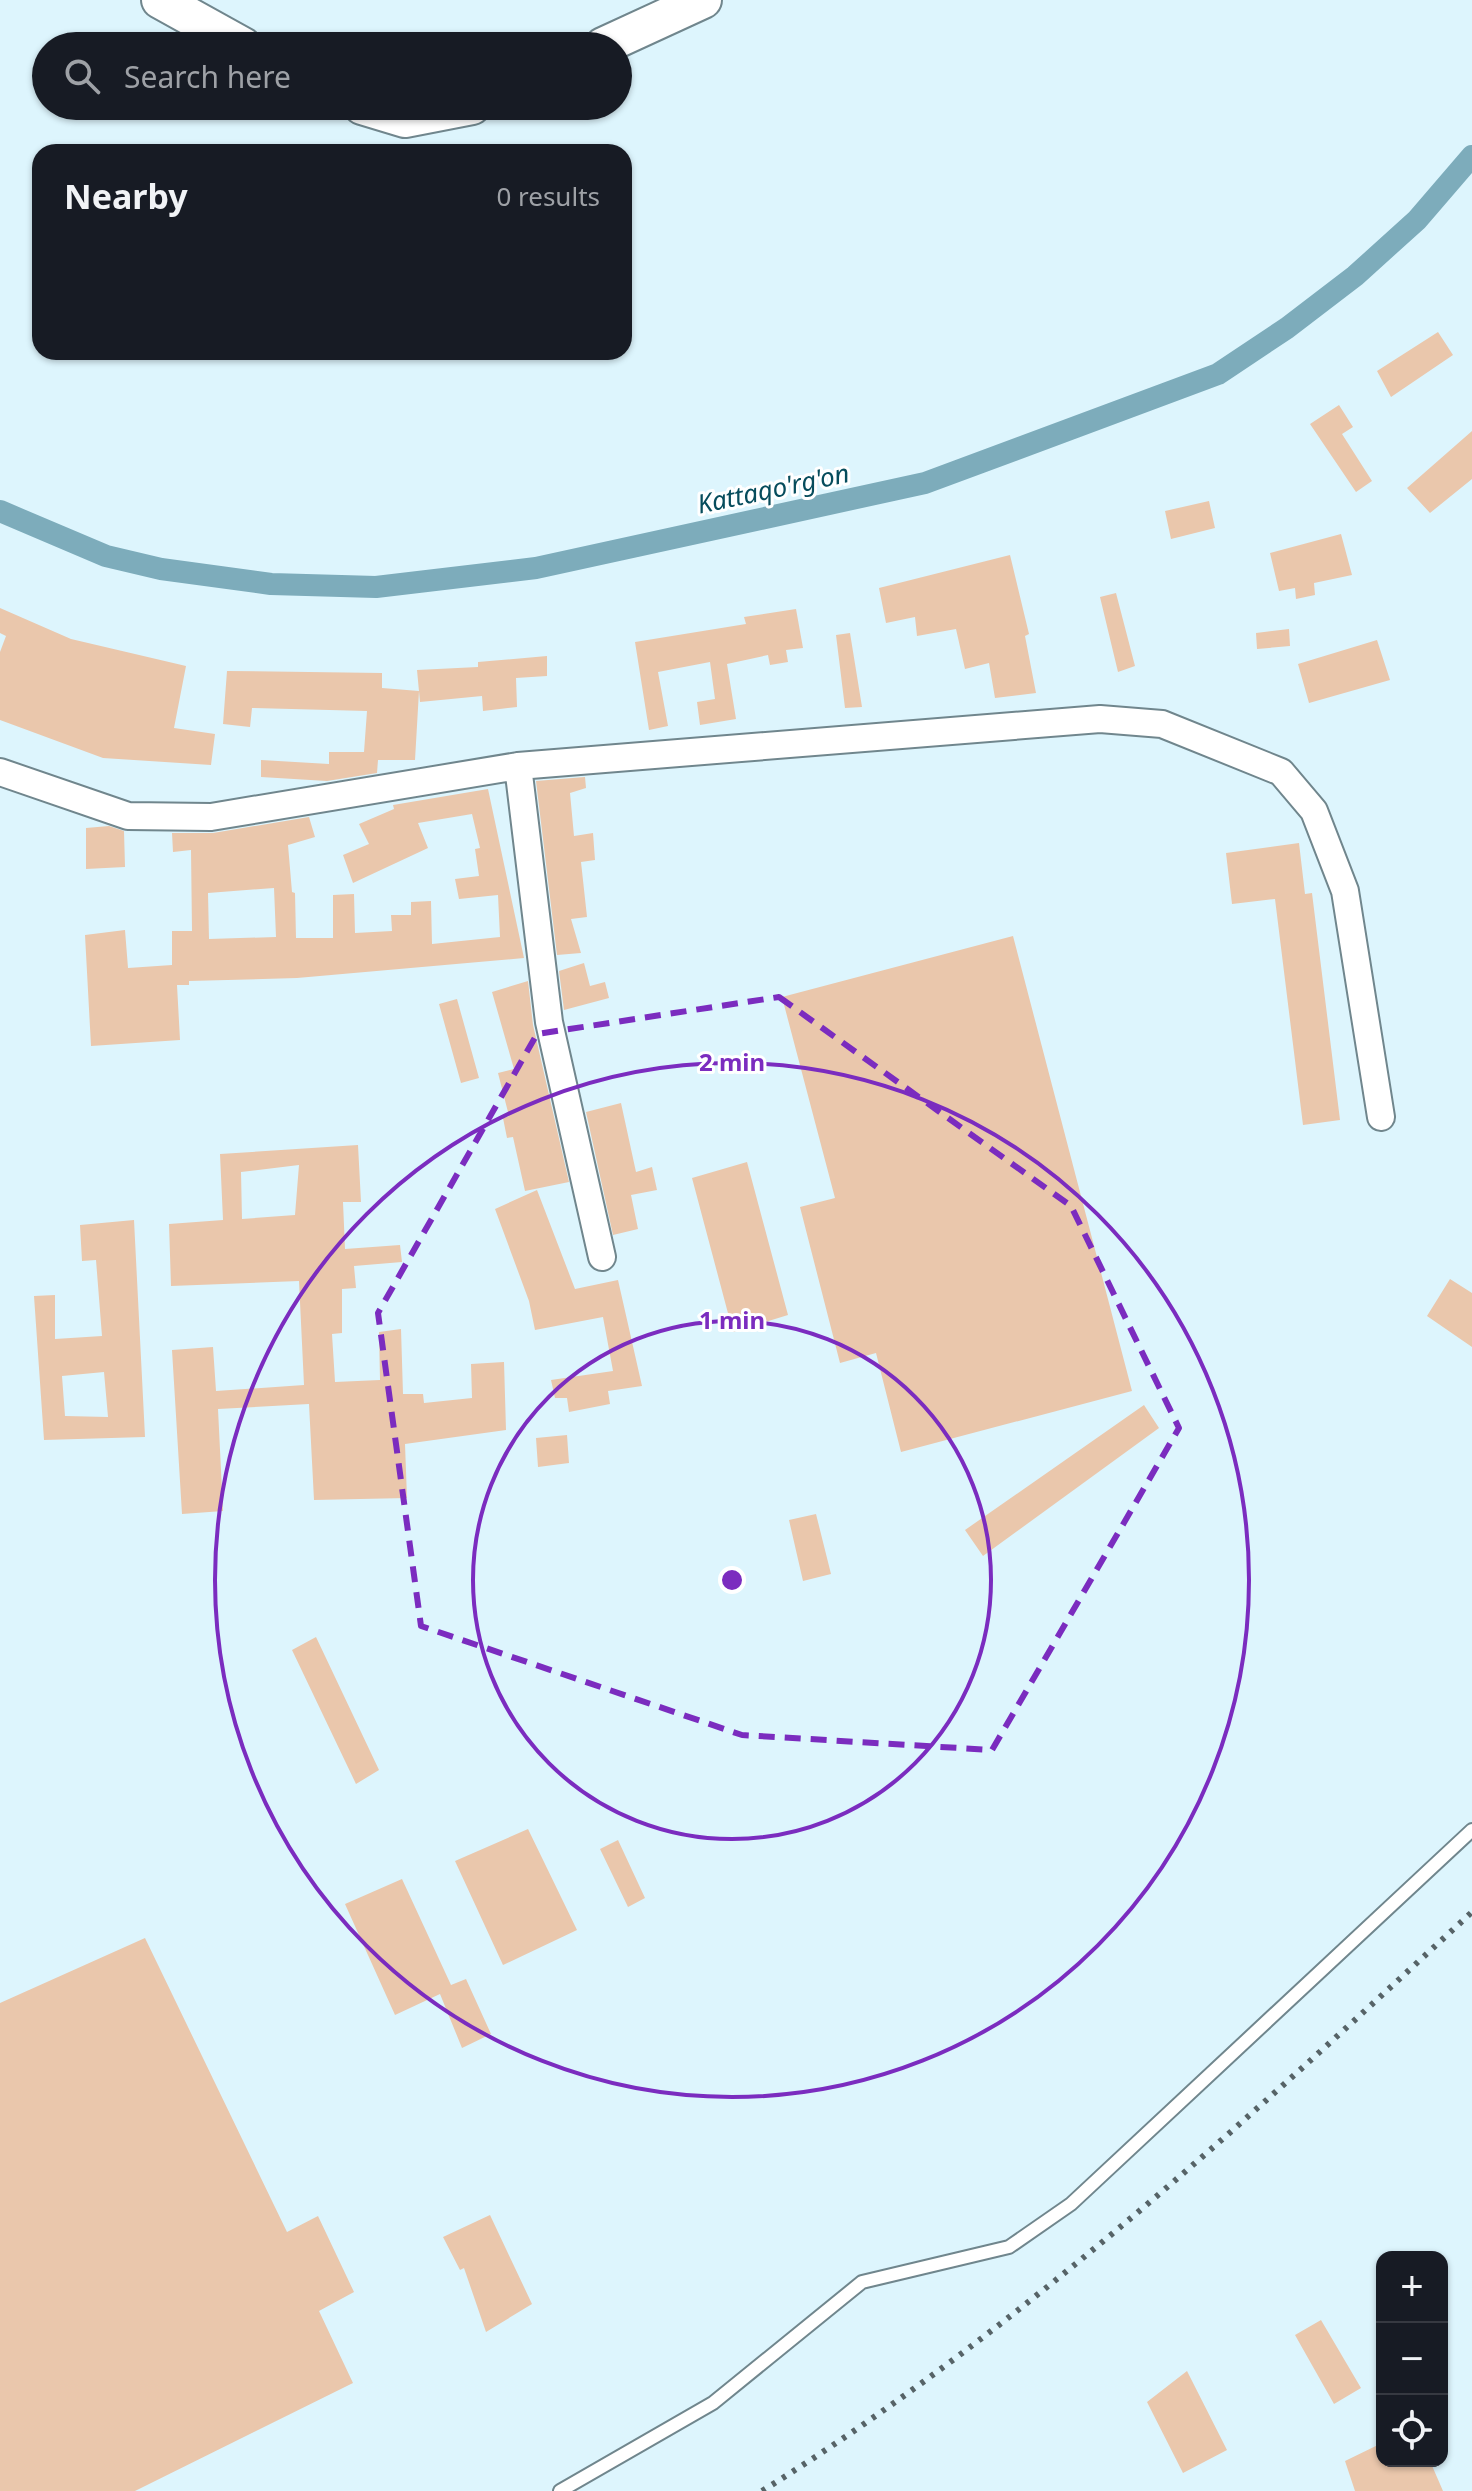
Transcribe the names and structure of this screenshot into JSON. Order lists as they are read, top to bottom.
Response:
{
  "water": ["Kattaqo'rg'on"],
  "page": {
    "search": "Search here",
    "heading": ["Nearby", "0 results"],
    "map_buttons": ["+", "−"]
  },
  "rings": ["2 min", "1 min"]
}
